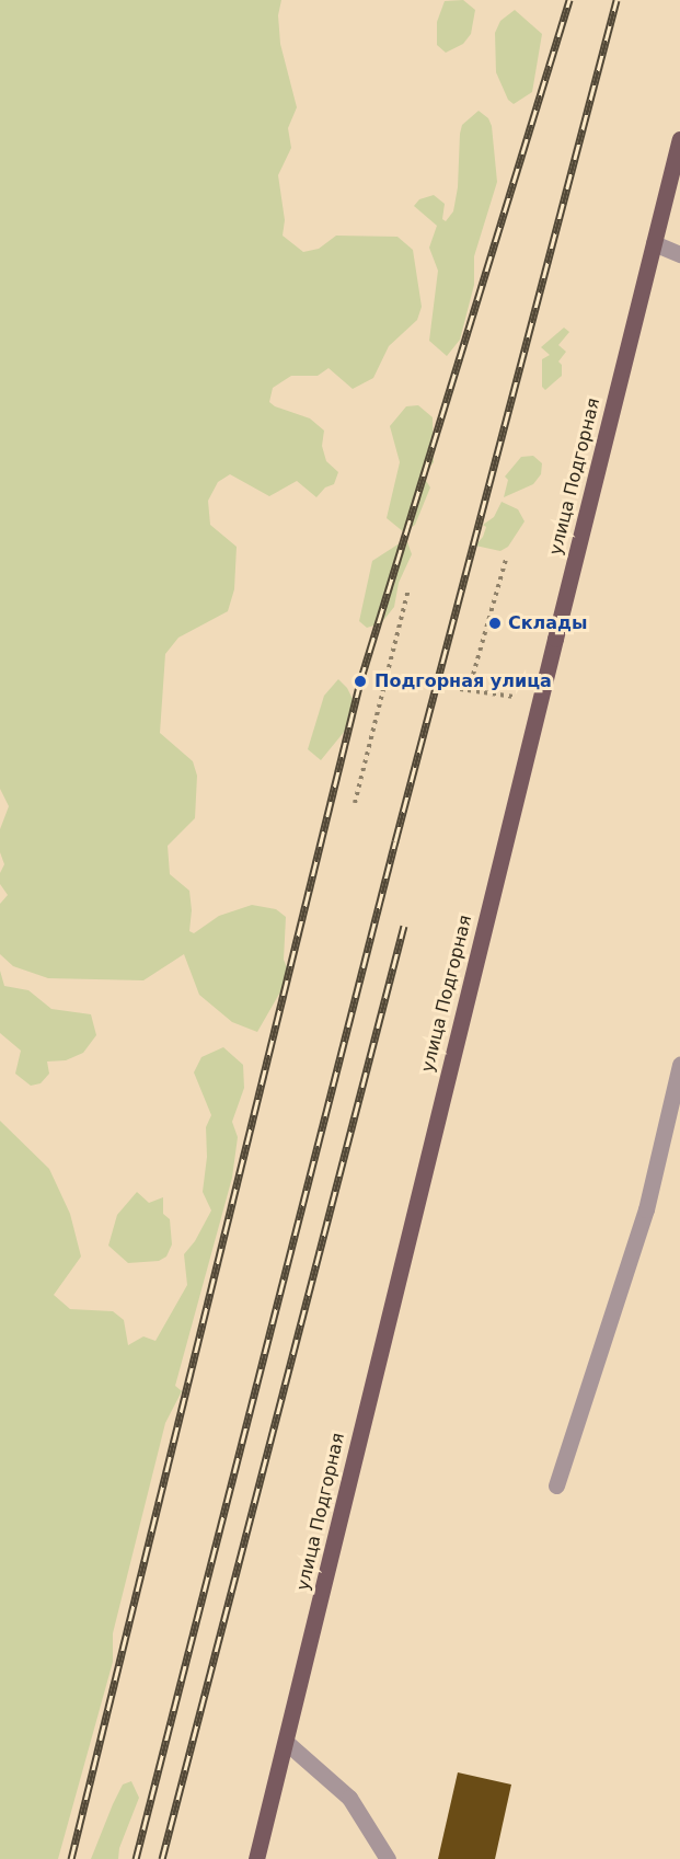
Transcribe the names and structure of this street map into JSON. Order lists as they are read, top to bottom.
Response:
{
  "streets": {
    "main road": ["улица Подгорная"]
  },
  "places": ["Склады", "Подгорная улица"]
}
